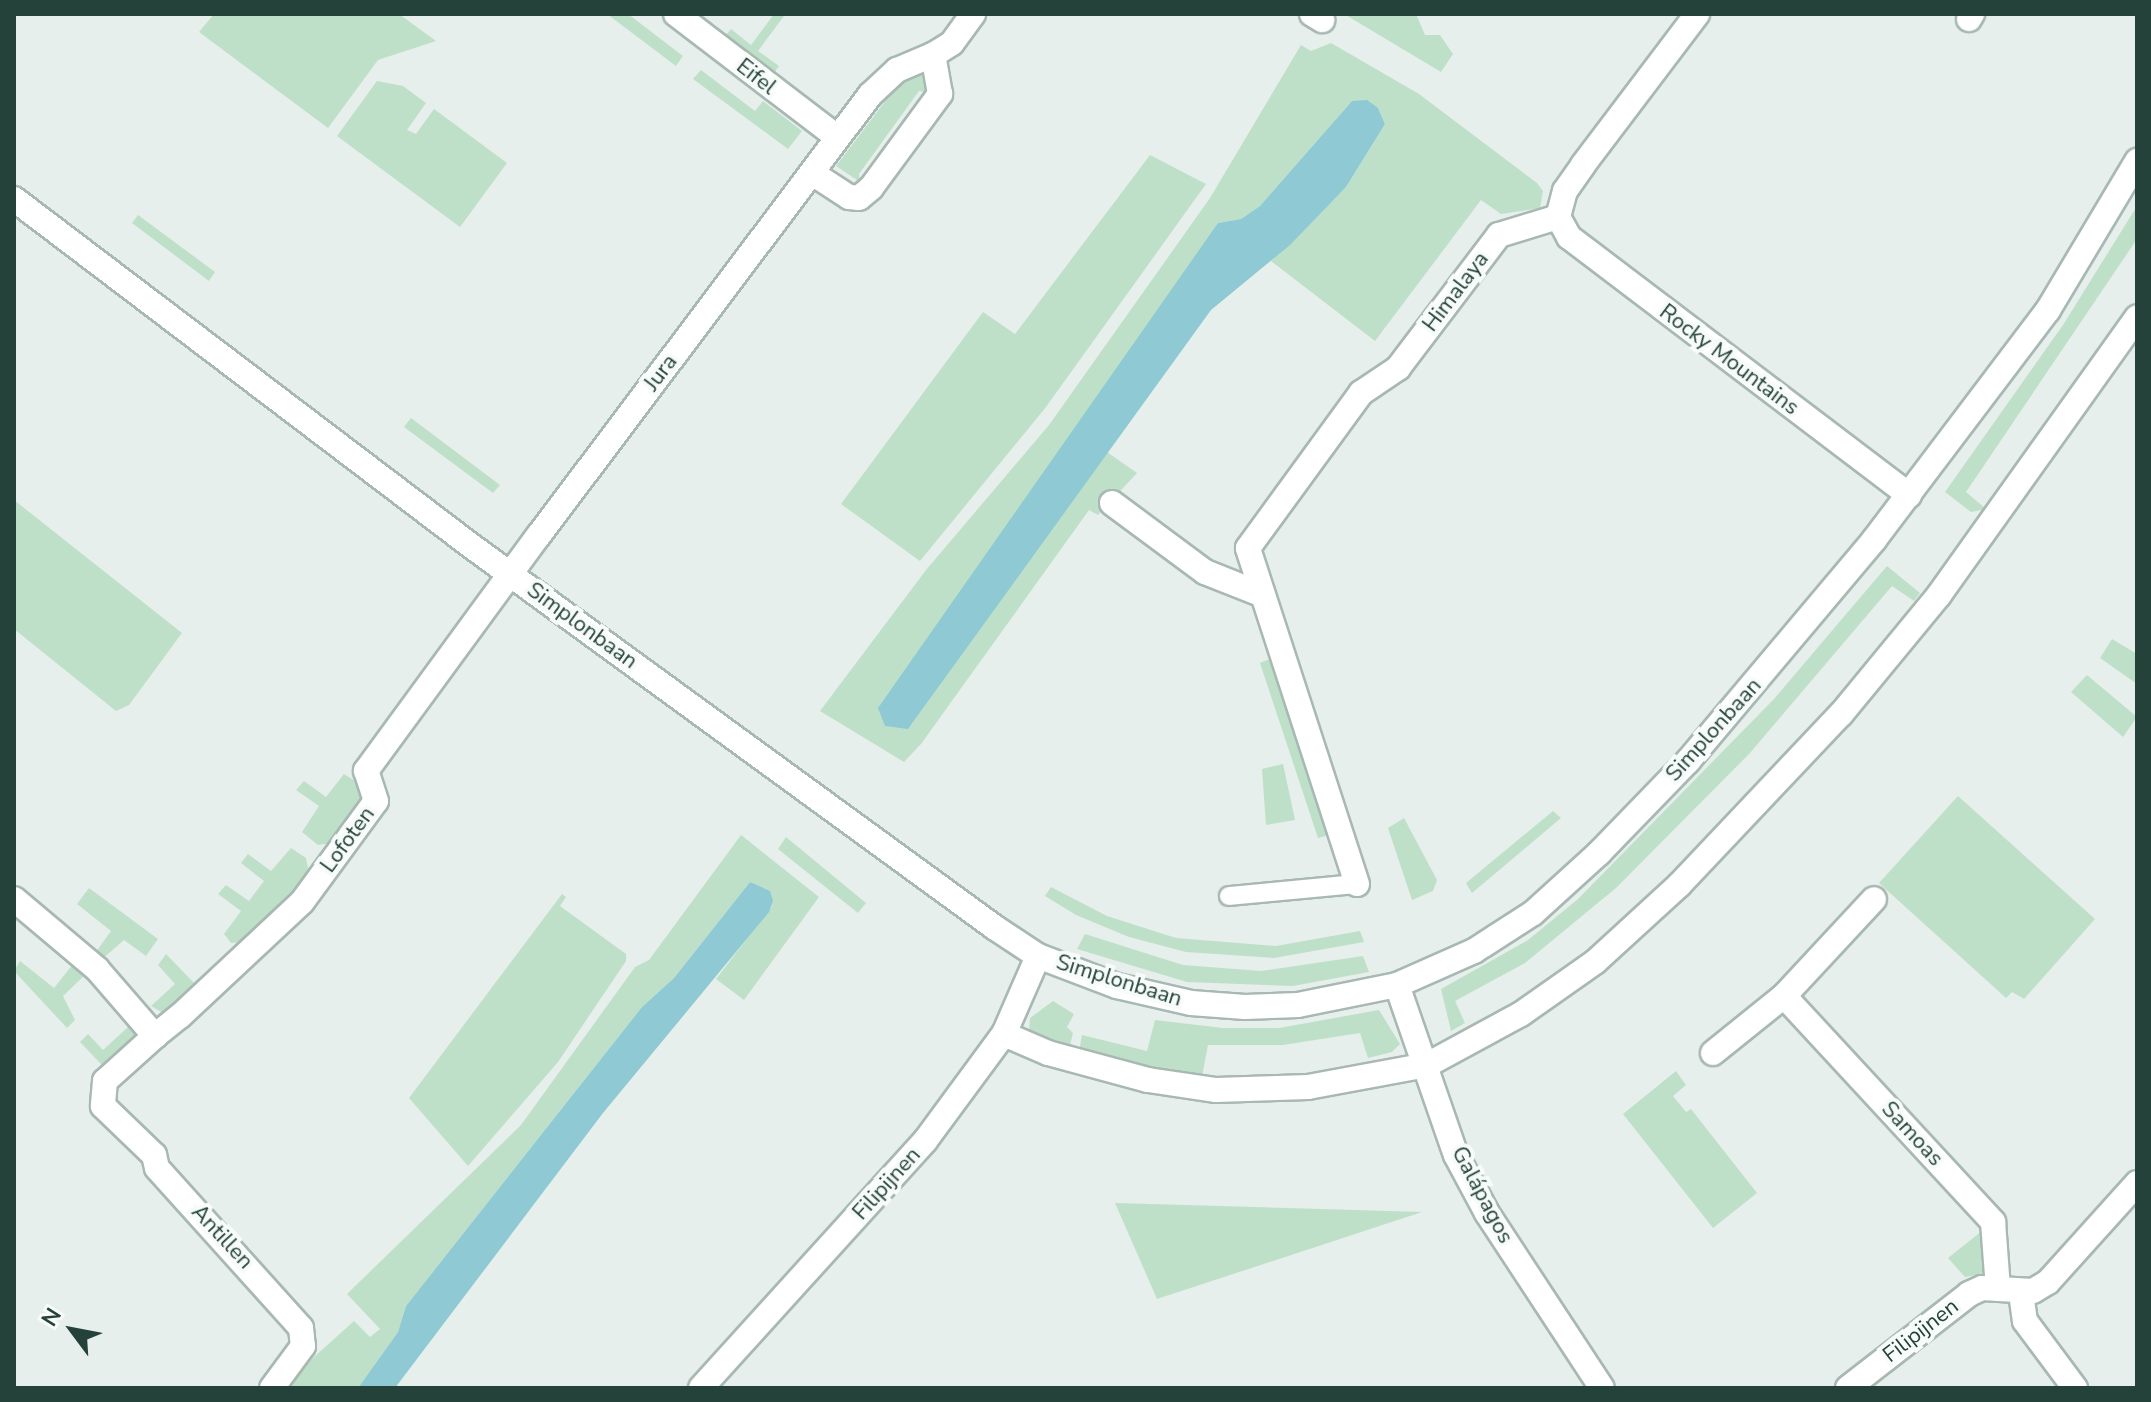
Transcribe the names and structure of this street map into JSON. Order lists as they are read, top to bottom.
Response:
{
  "streets": {
    "street": [
      "Eifel",
      "Himalaya",
      "Rocky Mountains",
      "Jura",
      "Simplonbaan",
      "Lofoten",
      "Samoas",
      "Filipijnen",
      "Galápagos",
      "Antillen"
    ]
  },
  "crossings": [
    ["Eifel", "Jura"],
    ["Himalaya", "Rocky Mountains"],
    ["Rocky Mountains", "Simplonbaan"],
    ["Jura", "Simplonbaan"],
    ["Jura", "Lofoten"],
    ["Simplonbaan", "Lofoten"],
    ["Simplonbaan", "Filipijnen"],
    ["Simplonbaan", "Galápagos"],
    ["Lofoten", "Antillen"],
    ["Samoas", "Filipijnen"]
  ],
  "north": "top left"
}
